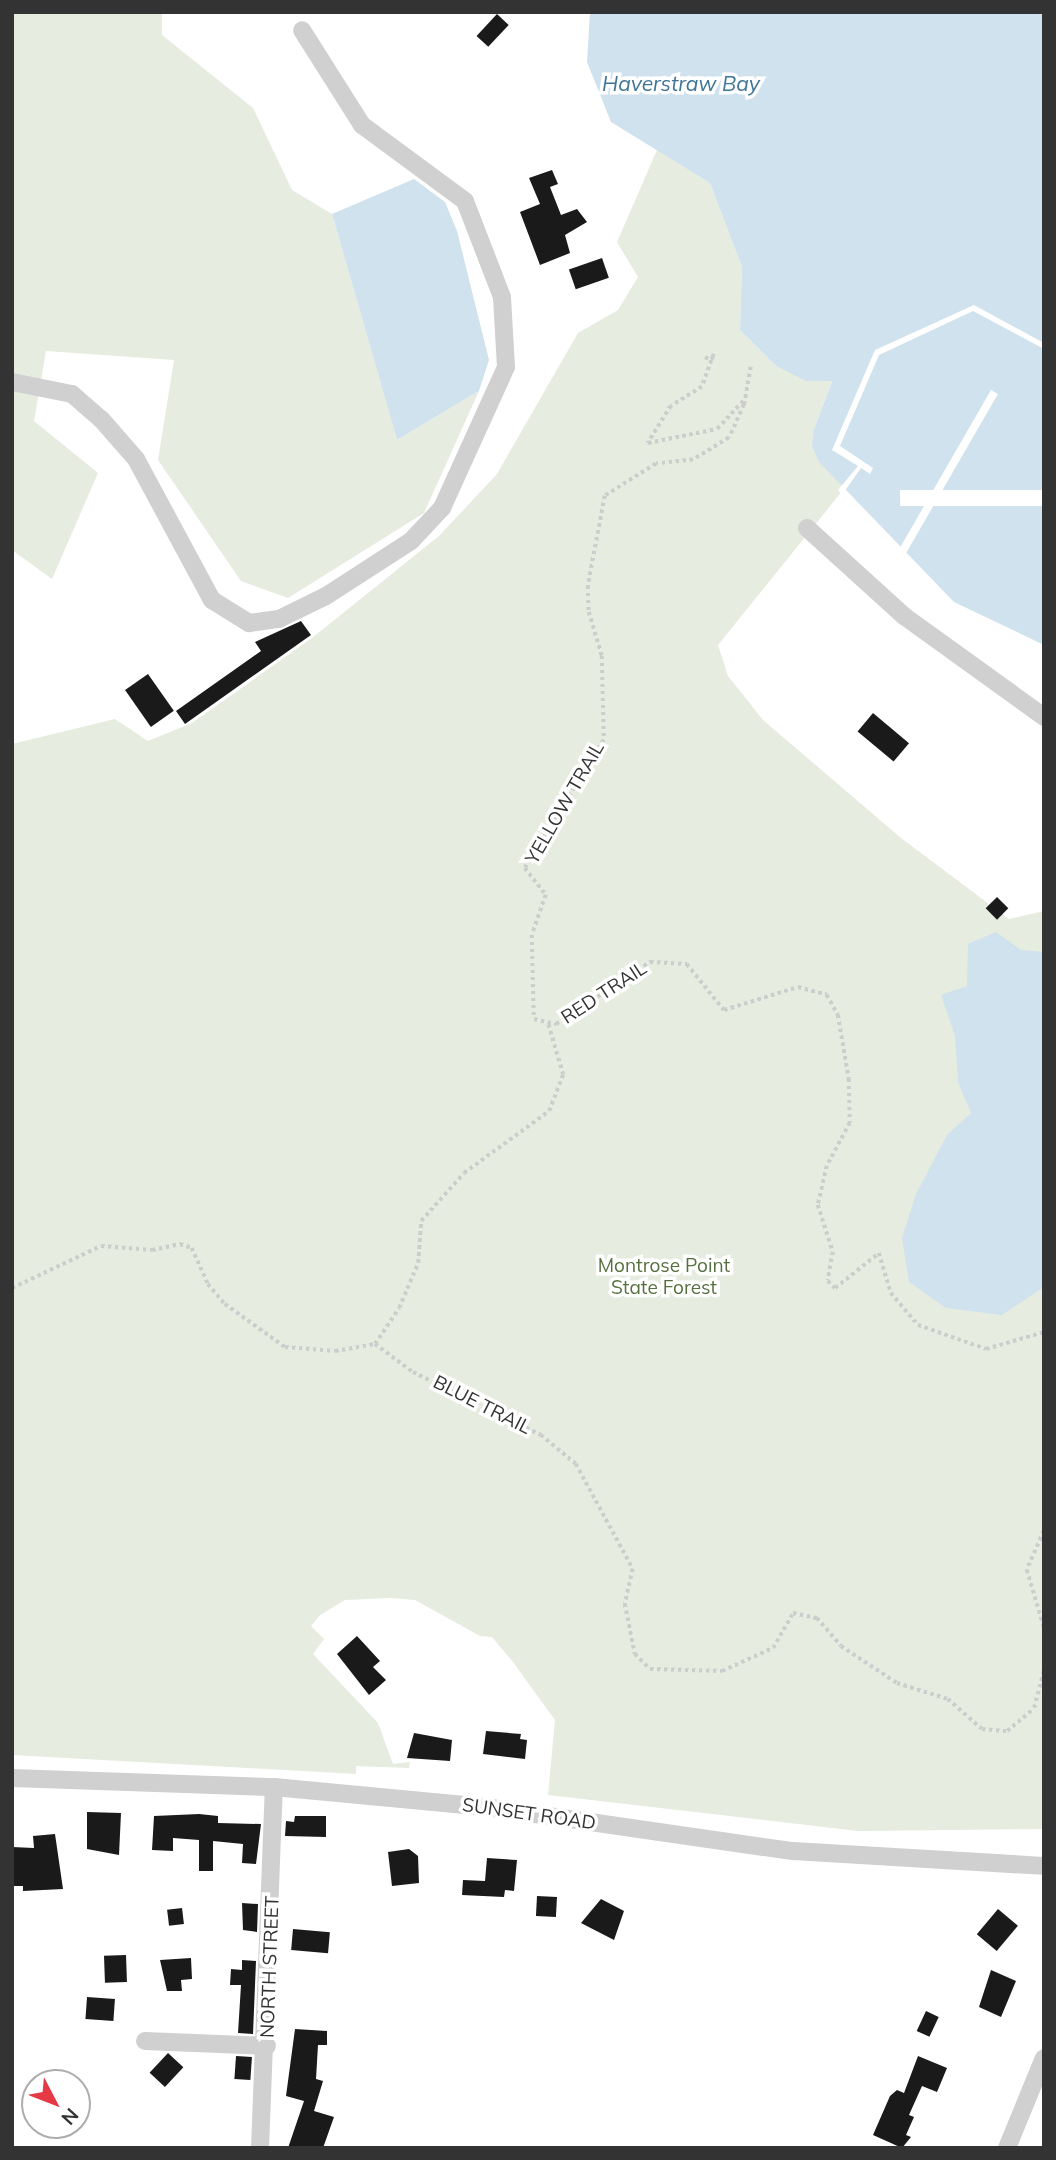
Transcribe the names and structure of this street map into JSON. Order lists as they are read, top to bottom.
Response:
{
  "streets": {
    "street": ["SUNSET ROAD", "NORTH STREET"],
    "path": ["YELLOW TRAIL", "RED TRAIL", "BLUE TRAIL"]
  },
  "crossings": [
    ["YELLOW TRAIL", "RED TRAIL"],
    ["RED TRAIL", "BLUE TRAIL"],
    ["SUNSET ROAD", "NORTH STREET"]
  ],
  "water": ["Haverstraw Bay"],
  "parks": ["Montrose Point State Forest"],
  "north": "bottom right"
}
